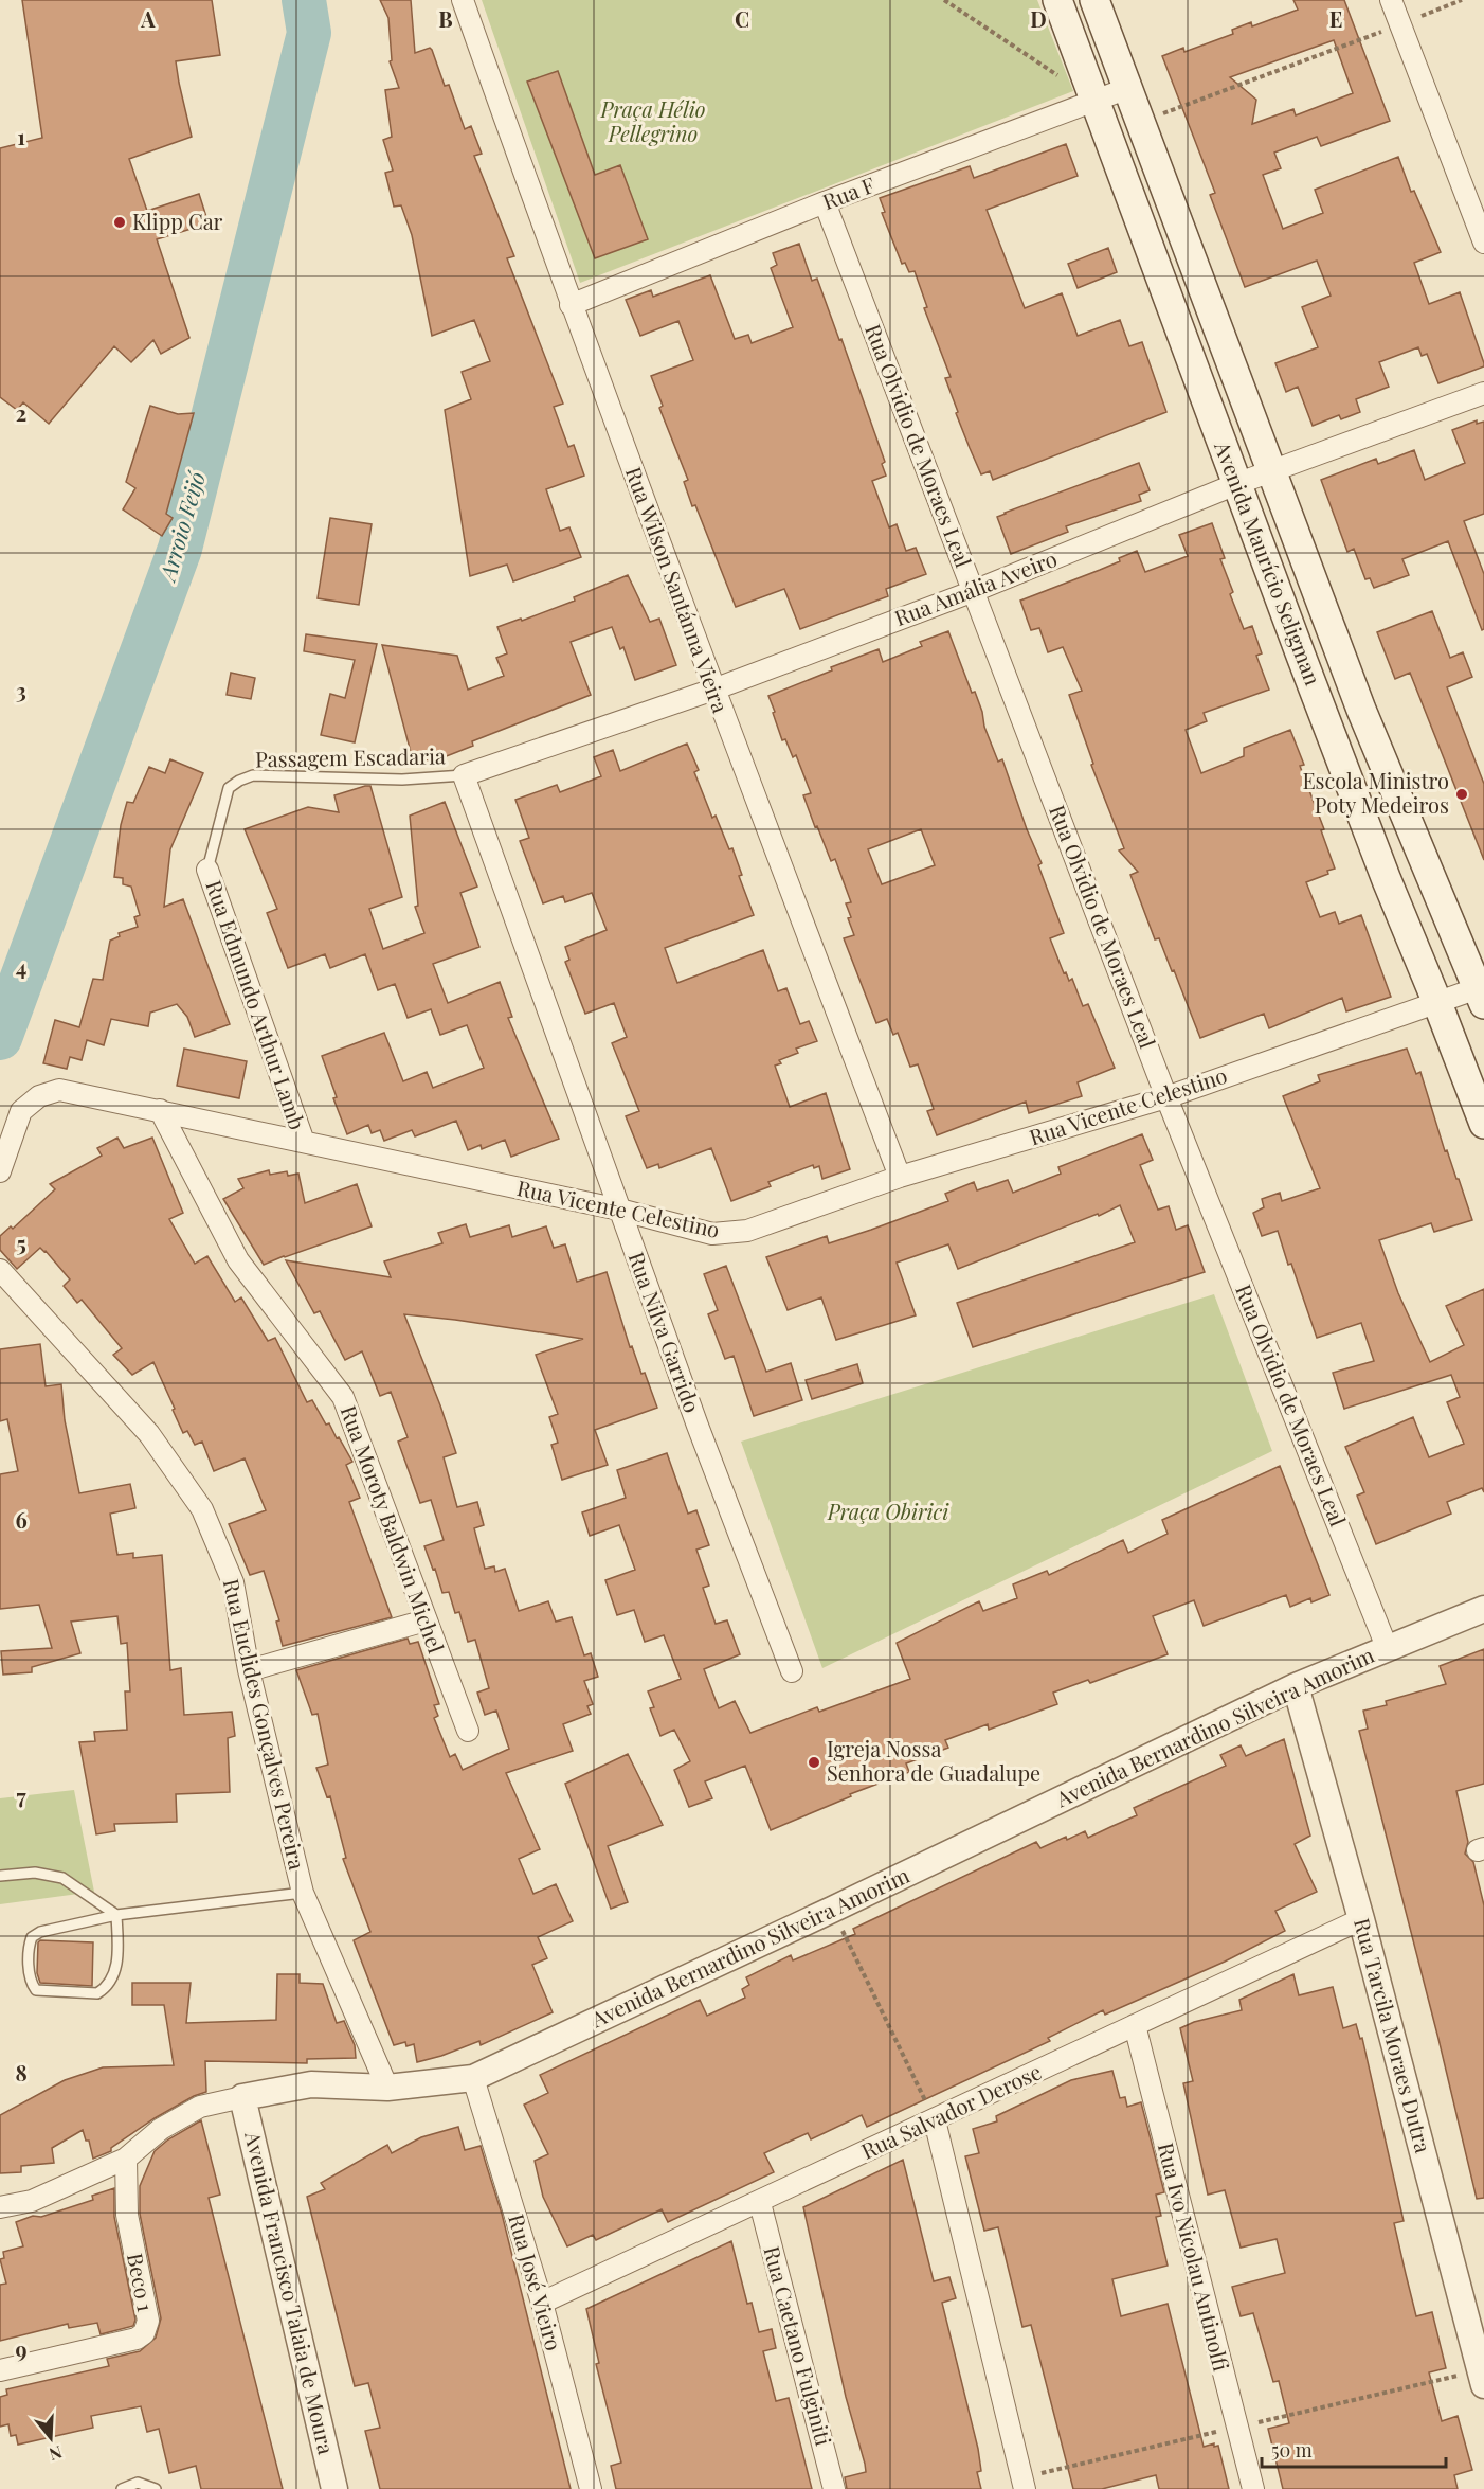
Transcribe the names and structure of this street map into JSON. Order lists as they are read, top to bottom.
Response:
{
  "streets": {
    "main road": ["Avenida Maurício Seligman"],
    "street": [
      "Rua F",
      "Rua Olvidio de Moraes Leal",
      "Rua Amália Aveiro",
      "Rua Wilson Santánna Vieira",
      "Rua Edmundo Arthur Lamb",
      "Rua Vicente Celestino",
      "Rua Nilva Garrido",
      "Rua Moroty Baldwin Michel",
      "Rua Euclides Gonçalves Pereira",
      "Avenida Bernardino Silveira Amorim",
      "Rua Tarcila Moraes Dutra",
      "Rua Salvador Derose",
      "Rua Ivo Nicolau Antinolfi",
      "Beco 1",
      "Rua José Vieiro",
      "Avenida Francisco Talaia de Moura",
      "Rua Caetano Fulginiti"
    ],
    "lane": ["Passagem Escadaria"]
  },
  "crossings": [
    ["Rua F", "Rua Olvidio de Moraes Leal"],
    ["Rua F", "Avenida Maurício Seligman"],
    ["Rua F", "Rua Wilson Santánna Vieira"],
    ["Rua Olvidio de Moraes Leal", "Rua Amália Aveiro"],
    ["Rua Olvidio de Moraes Leal", "Rua Vicente Celestino"],
    ["Rua Olvidio de Moraes Leal", "Avenida Bernardino Silveira Amorim"],
    ["Avenida Maurício Seligman", "Rua Amália Aveiro"],
    ["Avenida Maurício Seligman", "Rua Vicente Celestino"],
    ["Rua Amália Aveiro", "Rua Wilson Santánna Vieira"],
    ["Rua Amália Aveiro", "Passagem Escadaria"],
    ["Rua Amália Aveiro", "Rua Nilva Garrido"],
    ["Rua Wilson Santánna Vieira", "Rua Vicente Celestino"],
    ["Passagem Escadaria", "Rua Edmundo Arthur Lamb"],
    ["Passagem Escadaria", "Rua Nilva Garrido"],
    ["Rua Edmundo Arthur Lamb", "Rua Vicente Celestino"],
    ["Rua Vicente Celestino", "Rua Nilva Garrido"],
    ["Rua Vicente Celestino", "Rua Moroty Baldwin Michel"],
    ["Rua Euclides Gonçalves Pereira", "Avenida Bernardino Silveira Amorim"],
    ["Avenida Bernardino Silveira Amorim", "Rua Tarcila Moraes Dutra"],
    ["Avenida Bernardino Silveira Amorim", "Beco 1"],
    ["Avenida Bernardino Silveira Amorim", "Rua José Vieiro"],
    ["Avenida Bernardino Silveira Amorim", "Avenida Francisco Talaia de Moura"],
    ["Rua Tarcila Moraes Dutra", "Rua Salvador Derose"],
    ["Rua Salvador Derose", "Rua Ivo Nicolau Antinolfi"],
    ["Rua Salvador Derose", "Rua José Vieiro"],
    ["Rua Salvador Derose", "Rua Caetano Fulginiti"]
  ],
  "water": ["Arroio Feijó"],
  "parks": ["Praça Hélio Pellegrino", "Praça Obirici"],
  "places": ["Klipp Car", "Escola Ministro Poty Medeiros", "Igreja Nossa Senhora de Guadalupe"],
  "scale_bar": "50 m",
  "north": "bottom",
  "grid": {
    "columns": [
      "A",
      "B",
      "C",
      "D",
      "E"
    ],
    "rows": [
      "1",
      "2",
      "3",
      "4",
      "5",
      "6",
      "7",
      "8",
      "9"
    ]
  }
}
